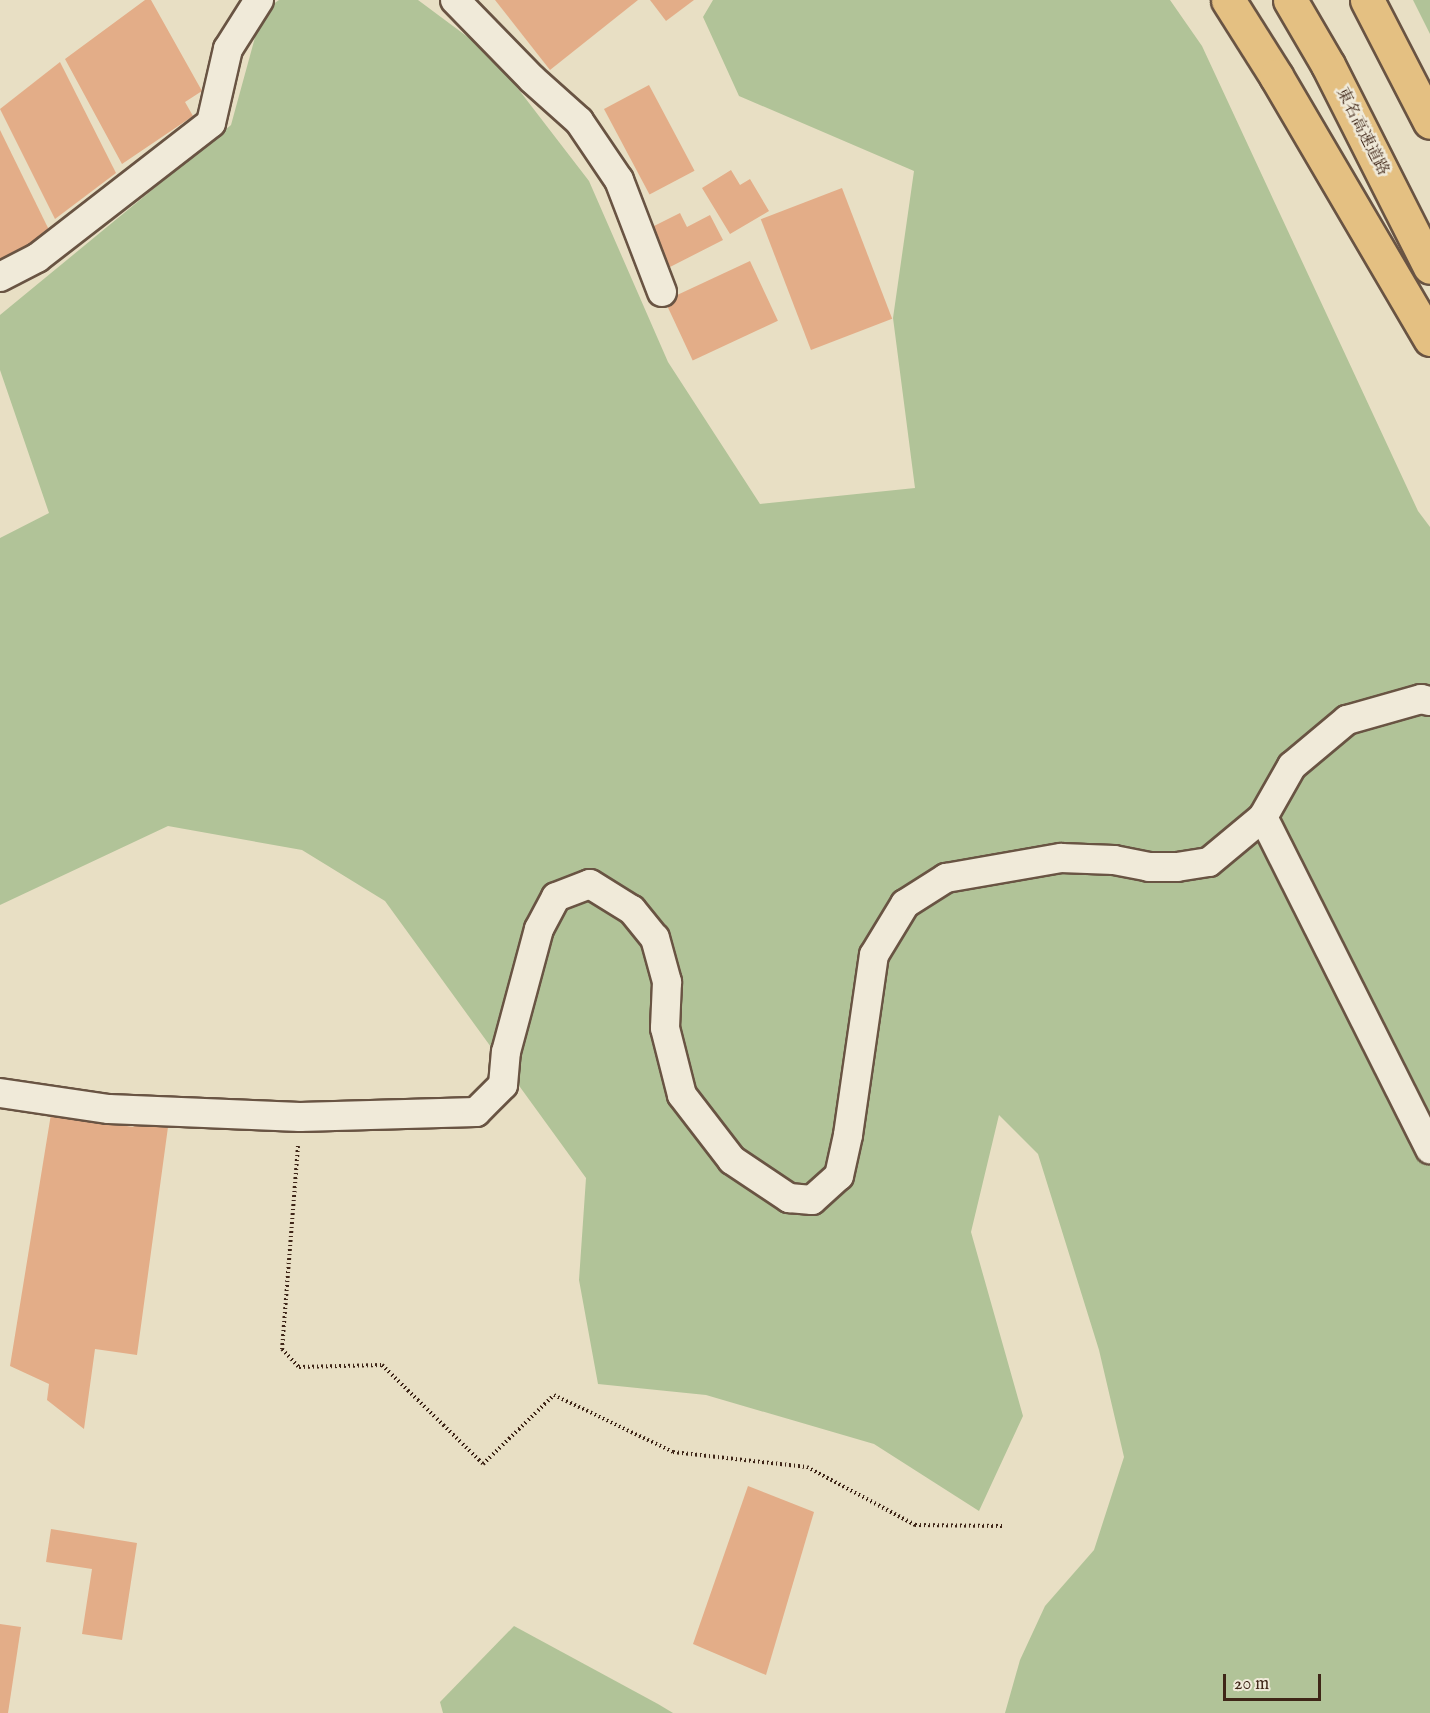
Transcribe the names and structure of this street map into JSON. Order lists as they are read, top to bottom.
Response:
{
  "streets": {
    "highway": ["東名高速道路"]
  },
  "scale_bar": "20 m"
}
